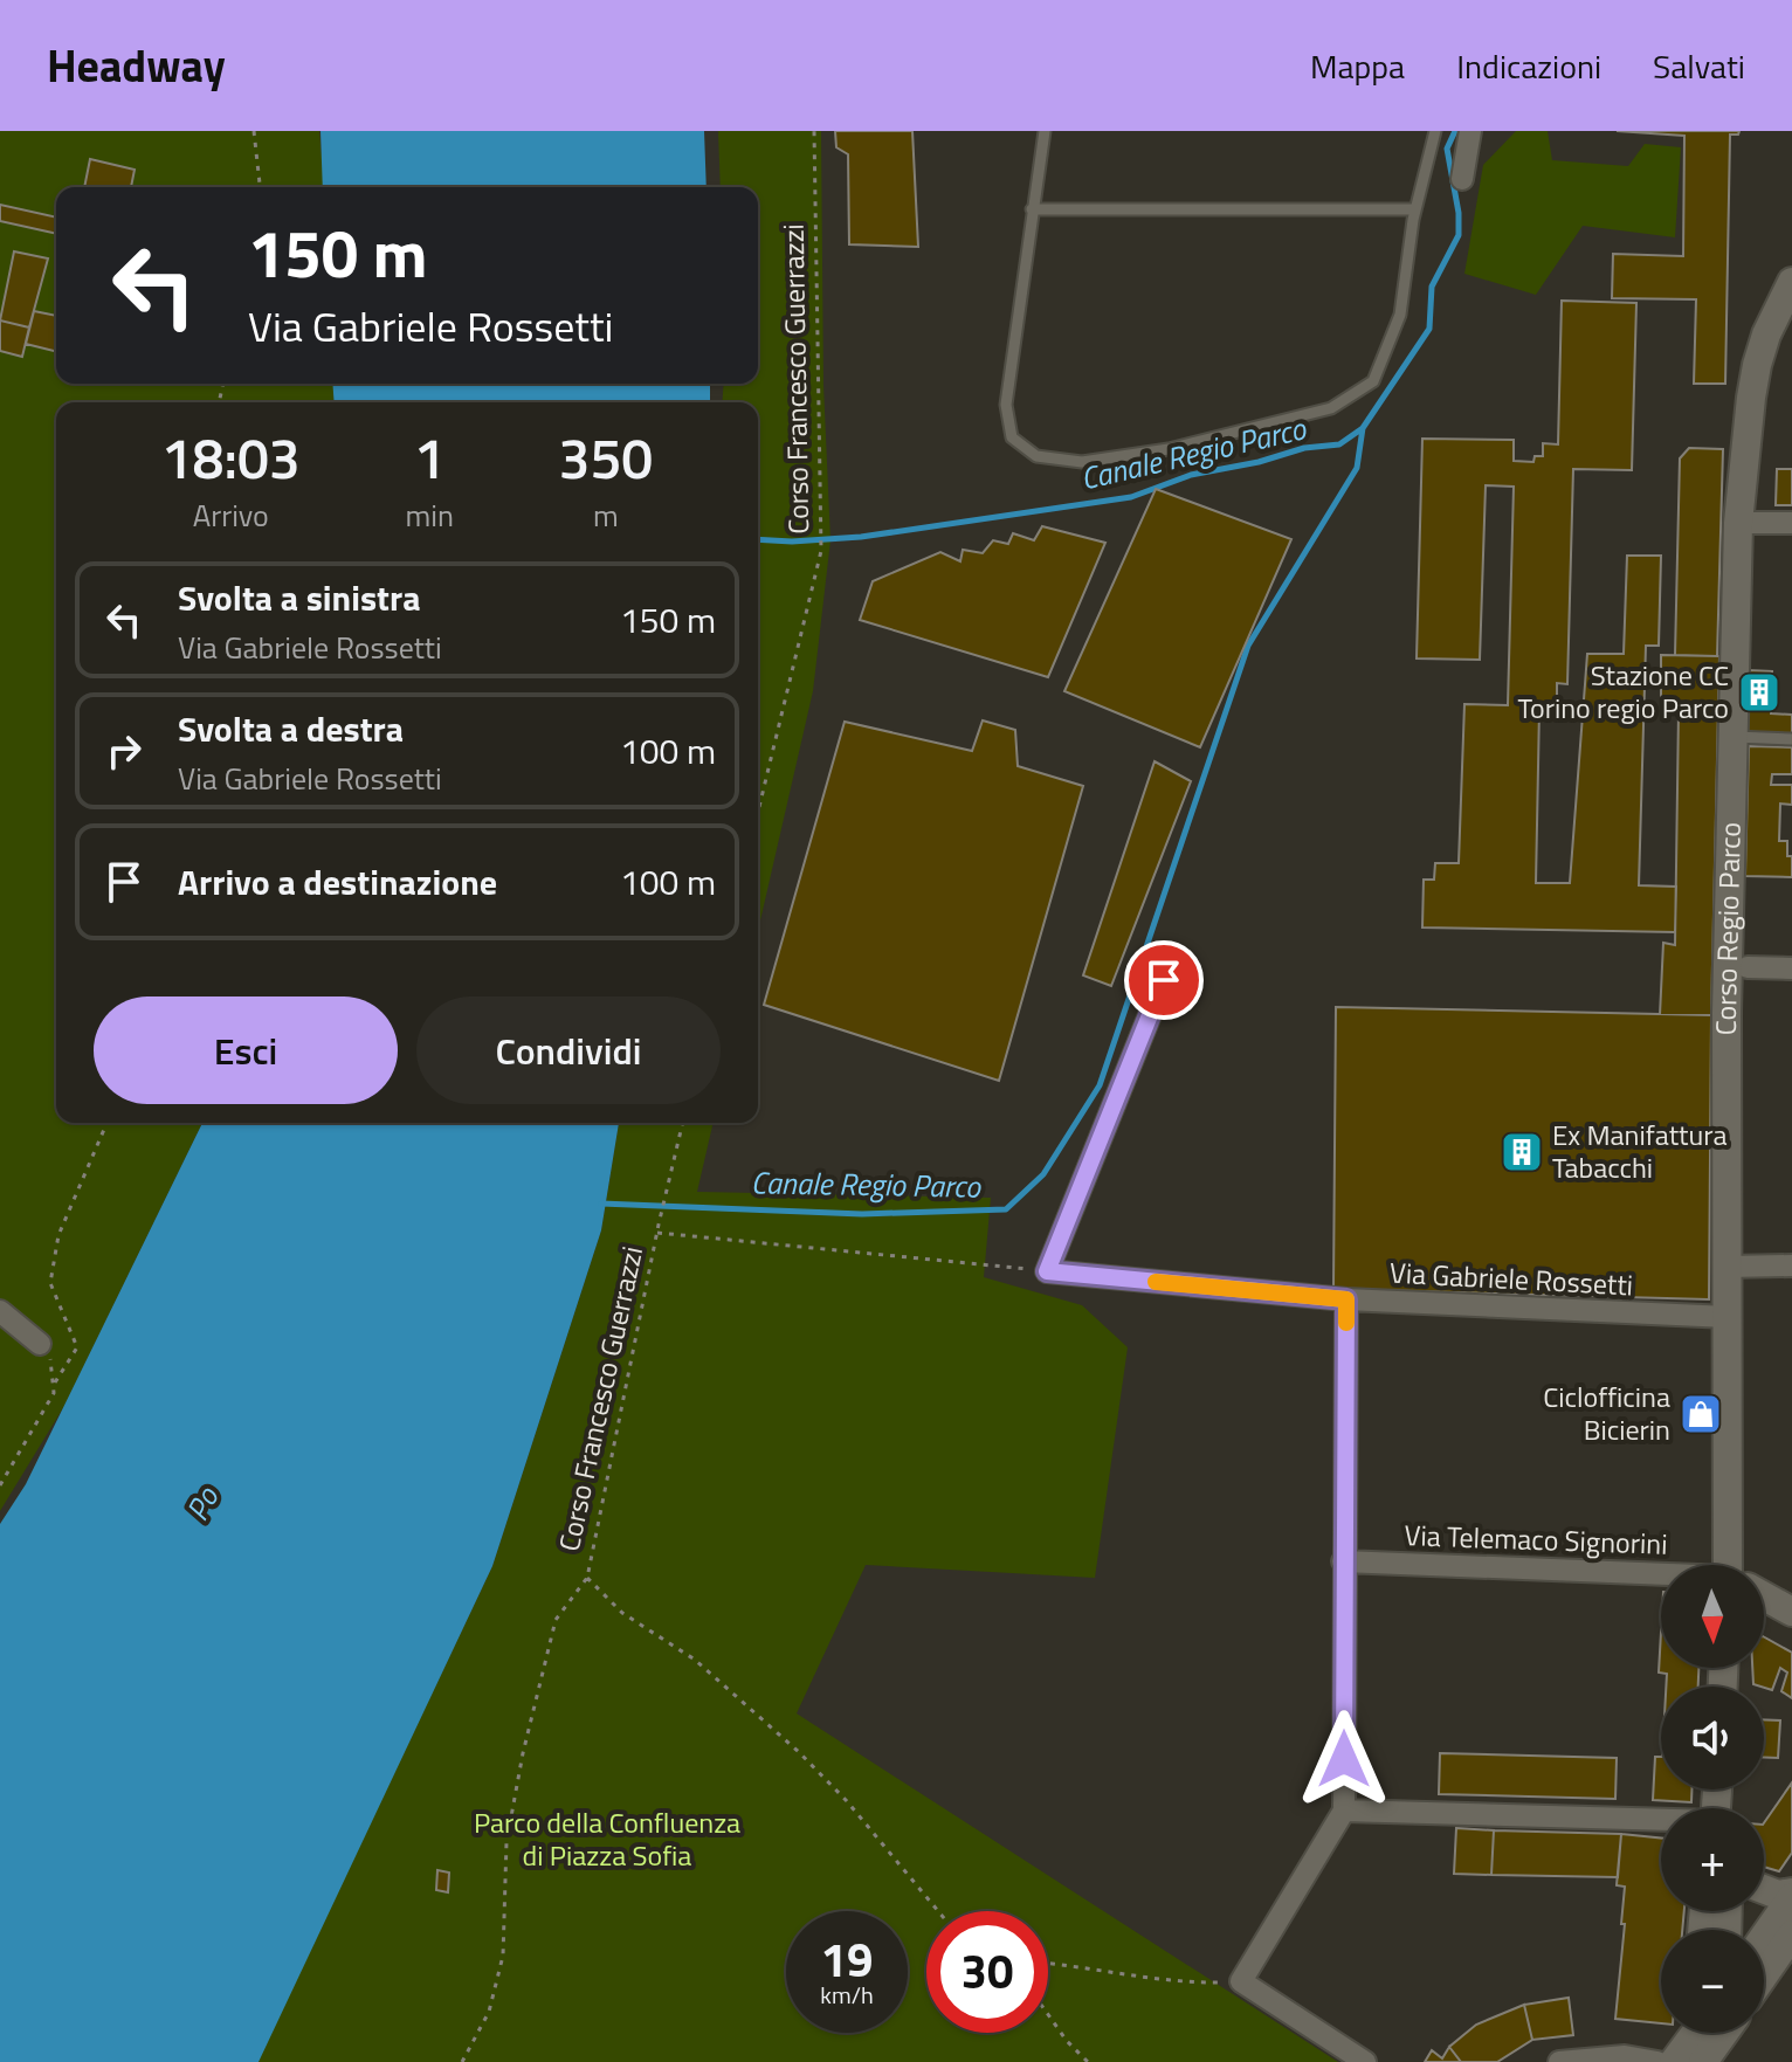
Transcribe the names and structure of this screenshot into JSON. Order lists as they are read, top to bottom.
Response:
{
  "streets": {
    "street": ["Corso Regio Parco", "Via Gabriele Rossetti", "Via Telemaco Signorini"],
    "path": ["Corso Francesco Guerrazzi"]
  },
  "crossings": [
    ["Corso Regio Parco", "Via Gabriele Rossetti"]
  ],
  "water": ["Canale Regio Parco", "Po"],
  "parks": ["Parco della Confluenza di Piazza Sofia"],
  "places": {
    "building": ["Stazione CC Torino regio Parco", "Ex Manifattura Tabacchi"],
    "shop": ["Ciclofficina Bicierin"]
  },
  "north": "bottom",
  "page": {
    "header": "Headway",
    "nav": ["Mappa", "Indicazioni", "Salvati"],
    "turn": ["150 m", "Via Gabriele Rossetti"],
    "eta": [
      "18:03",
      "Arrivo",
      "1",
      "min",
      "350",
      "m"
    ],
    "list": [
      {
        "name": "Svolta a sinistra",
        "note": "Via Gabriele Rossetti",
        "value": "150 m"
      },
      {
        "name": "Svolta a destra",
        "note": "Via Gabriele Rossetti",
        "value": "100 m"
      },
      {
        "name": "Arrivo a destinazione",
        "value": "100 m"
      }
    ],
    "buttons": ["Esci", "Condividi"],
    "map_buttons": ["+", "−"],
    "speed": "19 km/h",
    "limit": "30"
  }
}
